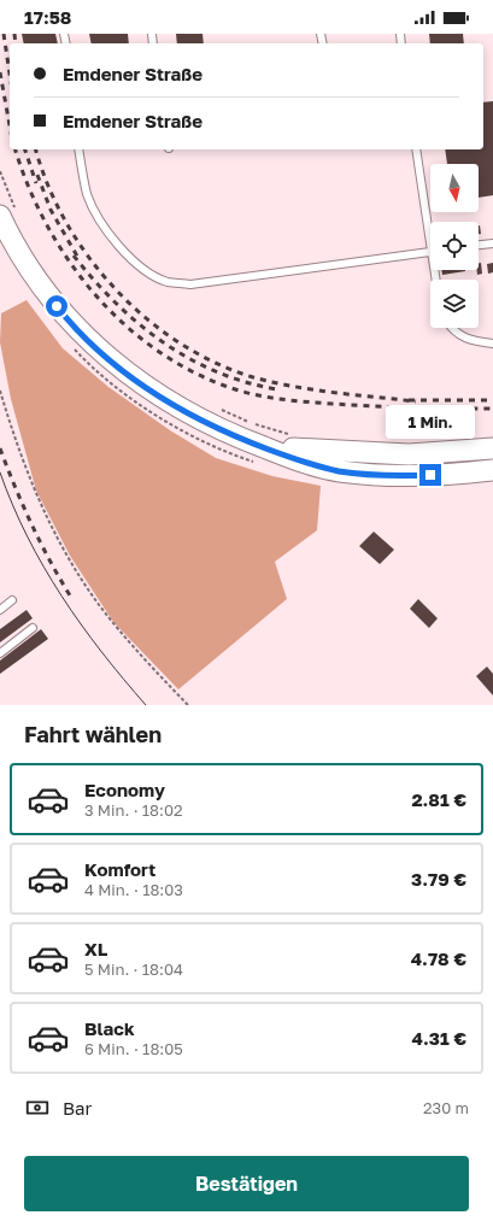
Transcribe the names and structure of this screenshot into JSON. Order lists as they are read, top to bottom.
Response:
{
  "north": "bottom",
  "page": {
    "status": "17:58",
    "banner": ["Emdener Straße", "Emdener Straße"],
    "bubble": "1 Min.",
    "heading": "Fahrt wählen",
    "list": [
      {
        "name": "Economy",
        "note": "3 Min. · 18:02",
        "value": "2.81 €"
      },
      {
        "name": "Komfort",
        "note": "4 Min. · 18:03",
        "value": "3.79 €"
      },
      {
        "name": "XL",
        "note": "5 Min. · 18:04",
        "value": "4.78 €"
      },
      {
        "name": "Black",
        "note": "6 Min. · 18:05",
        "value": "4.31 €"
      }
    ],
    "pay": ["Bar", "230 m"],
    "buttons": "Bestätigen"
  }
}
